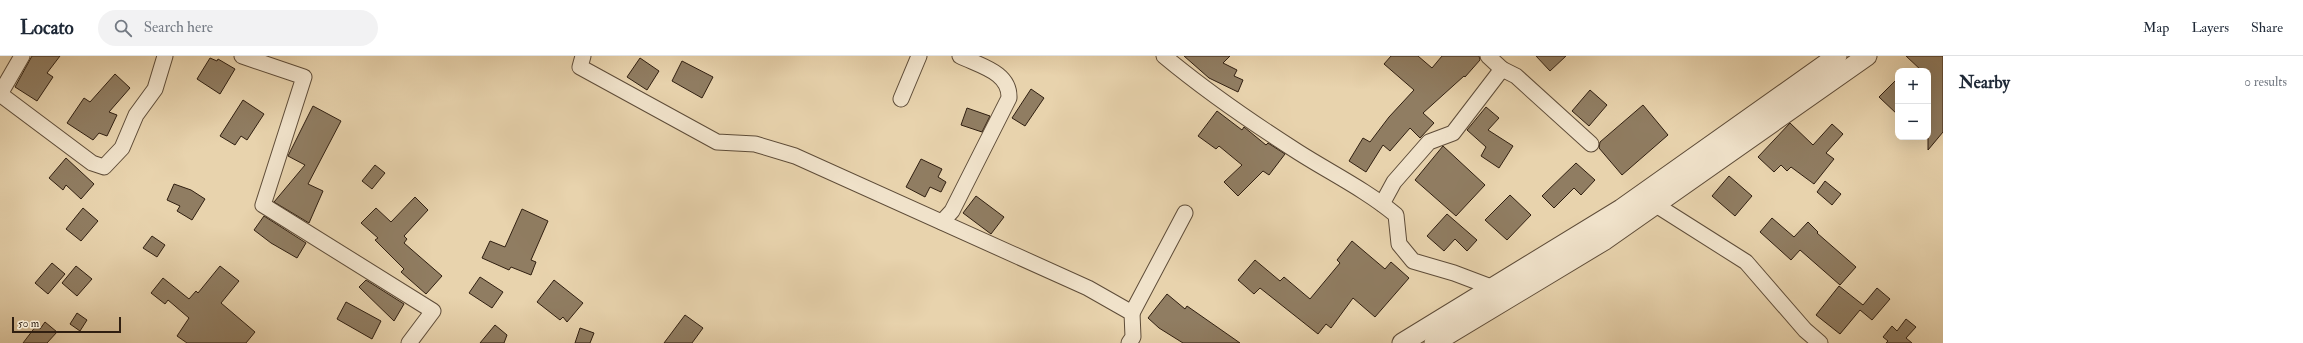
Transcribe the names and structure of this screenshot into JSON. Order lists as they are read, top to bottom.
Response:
{
  "scale_bar": "50 m",
  "page": {
    "header": "Locato",
    "search": "Search here",
    "nav": ["Map", "Layers", "Share"],
    "heading": ["Nearby", "0 results"],
    "map_buttons": ["+", "−"],
    "scale": "50 m"
  }
}
